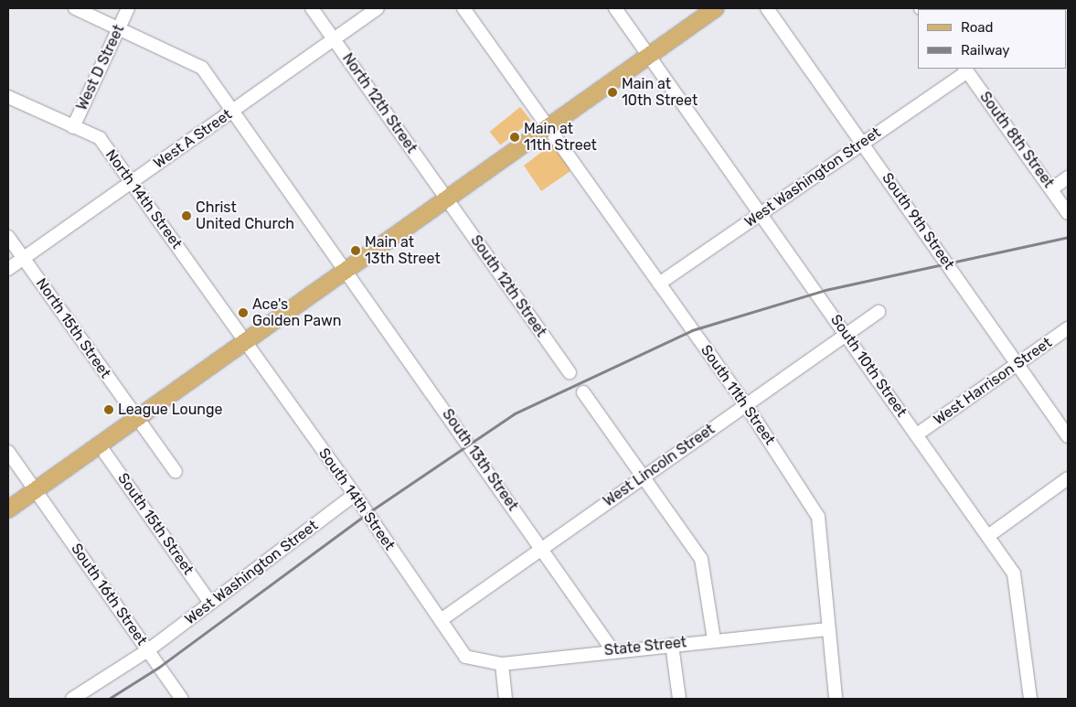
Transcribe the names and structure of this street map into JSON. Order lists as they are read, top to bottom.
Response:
{
  "streets": {
    "street": [
      "West D Street",
      "North 12th Street",
      "West A Street",
      "South 8th Street",
      "West Washington Street",
      "North 14th Street",
      "South 9th Street",
      "South 12th Street",
      "North 15th Street",
      "South 10th Street",
      "West Harrison Street",
      "South 11th Street",
      "South 13th Street",
      "West Lincoln Street",
      "South 14th Street",
      "South 15th Street",
      "South 16th Street",
      "State Street"
    ]
  },
  "crossings": [
    ["West D Street", "North 14th Street"],
    ["West D Street", "South 13th Street"],
    ["North 12th Street", "West A Street"],
    ["North 12th Street", "South 12th Street"],
    ["West A Street", "North 14th Street"],
    ["West A Street", "North 15th Street"],
    ["West A Street", "South 13th Street"],
    ["South 8th Street", "West Washington Street"],
    ["West Washington Street", "South 9th Street"],
    ["West Washington Street", "South 10th Street"],
    ["West Washington Street", "South 11th Street"],
    ["West Washington Street", "South 14th Street"],
    ["West Washington Street", "South 15th Street"],
    ["West Washington Street", "South 16th Street"],
    ["North 14th Street", "South 14th Street"],
    ["South 9th Street", "West Harrison Street"],
    ["South 10th Street", "West Harrison Street"],
    ["South 10th Street", "West Lincoln Street"],
    ["South 11th Street", "West Lincoln Street"],
    ["South 11th Street", "State Street"],
    ["South 13th Street", "West Lincoln Street"],
    ["South 13th Street", "State Street"],
    ["West Lincoln Street", "South 14th Street"],
    ["South 14th Street", "State Street"]
  ],
  "places": [
    "Main at 10th Street",
    "Main at 11th Street",
    "Christ United Church",
    "Main at 13th Street",
    "Ace's Golden Pawn",
    "League Lounge"
  ],
  "legend": ["Road", "Railway"]
}
